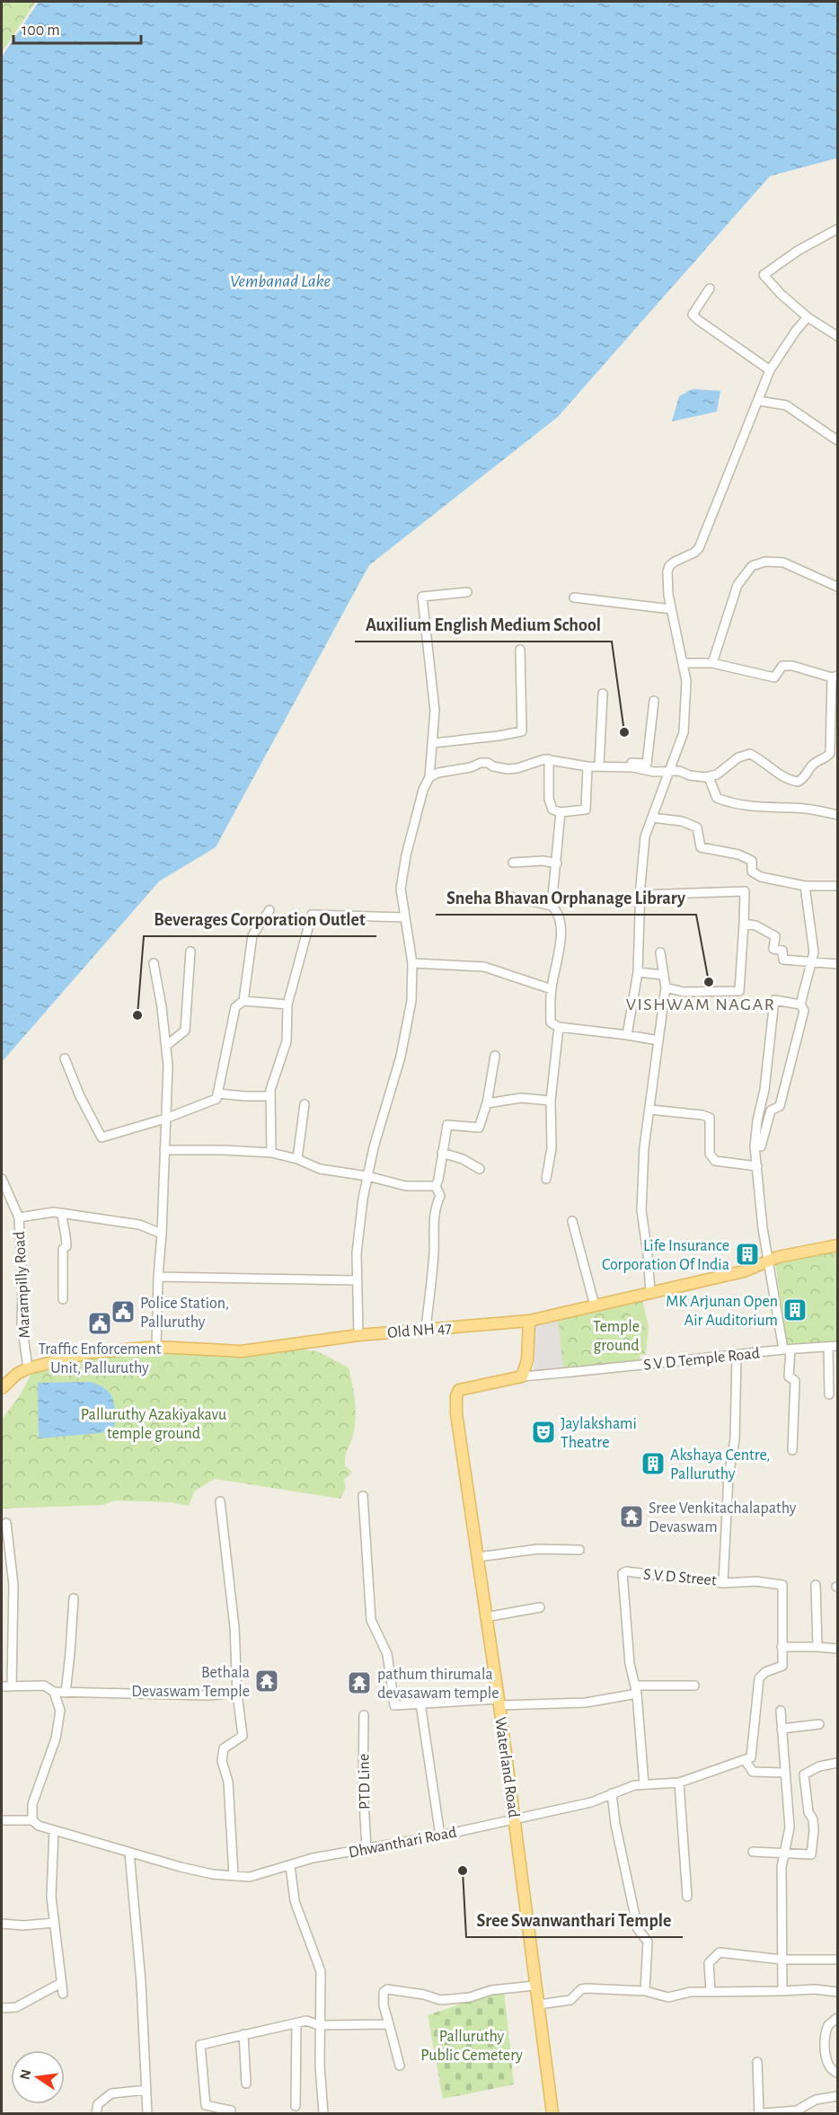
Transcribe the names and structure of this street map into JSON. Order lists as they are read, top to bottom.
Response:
{
  "streets": {
    "main road": ["Old NH 47", "Waterland Road"],
    "street": [
      "Marampilly Road",
      "S V D Temple Road",
      "S V D Street",
      "PTD Line",
      "Dhwanthari Road"
    ]
  },
  "crossings": [
    ["Marampilly Road", "Old NH 47"],
    ["S V D Temple Road", "S V D Street"],
    ["S V D Temple Road", "Waterland Road"],
    ["S V D Street", "Dhwanthari Road"],
    ["Waterland Road", "Dhwanthari Road"],
    ["PTD Line", "Dhwanthari Road"]
  ],
  "districts": ["VISHWAM NAGAR"],
  "water": ["Vembanad Lake"],
  "parks": ["Temple ground", "Palluruthy Azakiyakavu temple ground", "Palluruthy Public Cemetery"],
  "places": {
    "other": [
      "Auxilium English Medium School",
      "Sneha Bhavan Orphanage Library",
      "Beverages Corporation Outlet",
      "Sree Swanwanthari Temple"
    ],
    "building": ["Life Insurance Corporation Of India", "MK Arjunan Open Air Auditorium", "Akshaya Centre, Palluruthy"],
    "public building": ["Police Station, Palluruthy", "Traffic Enforcement Unit, Palluruthy"],
    "theatre": ["Jaylakshami Theatre"],
    "temple": ["Sree Venkitachalapathy Devaswam", "Bethala Devaswam Temple", "pathum thirumala devasawam temple"]
  },
  "scale_bar": "100 m",
  "north": "left"
}
